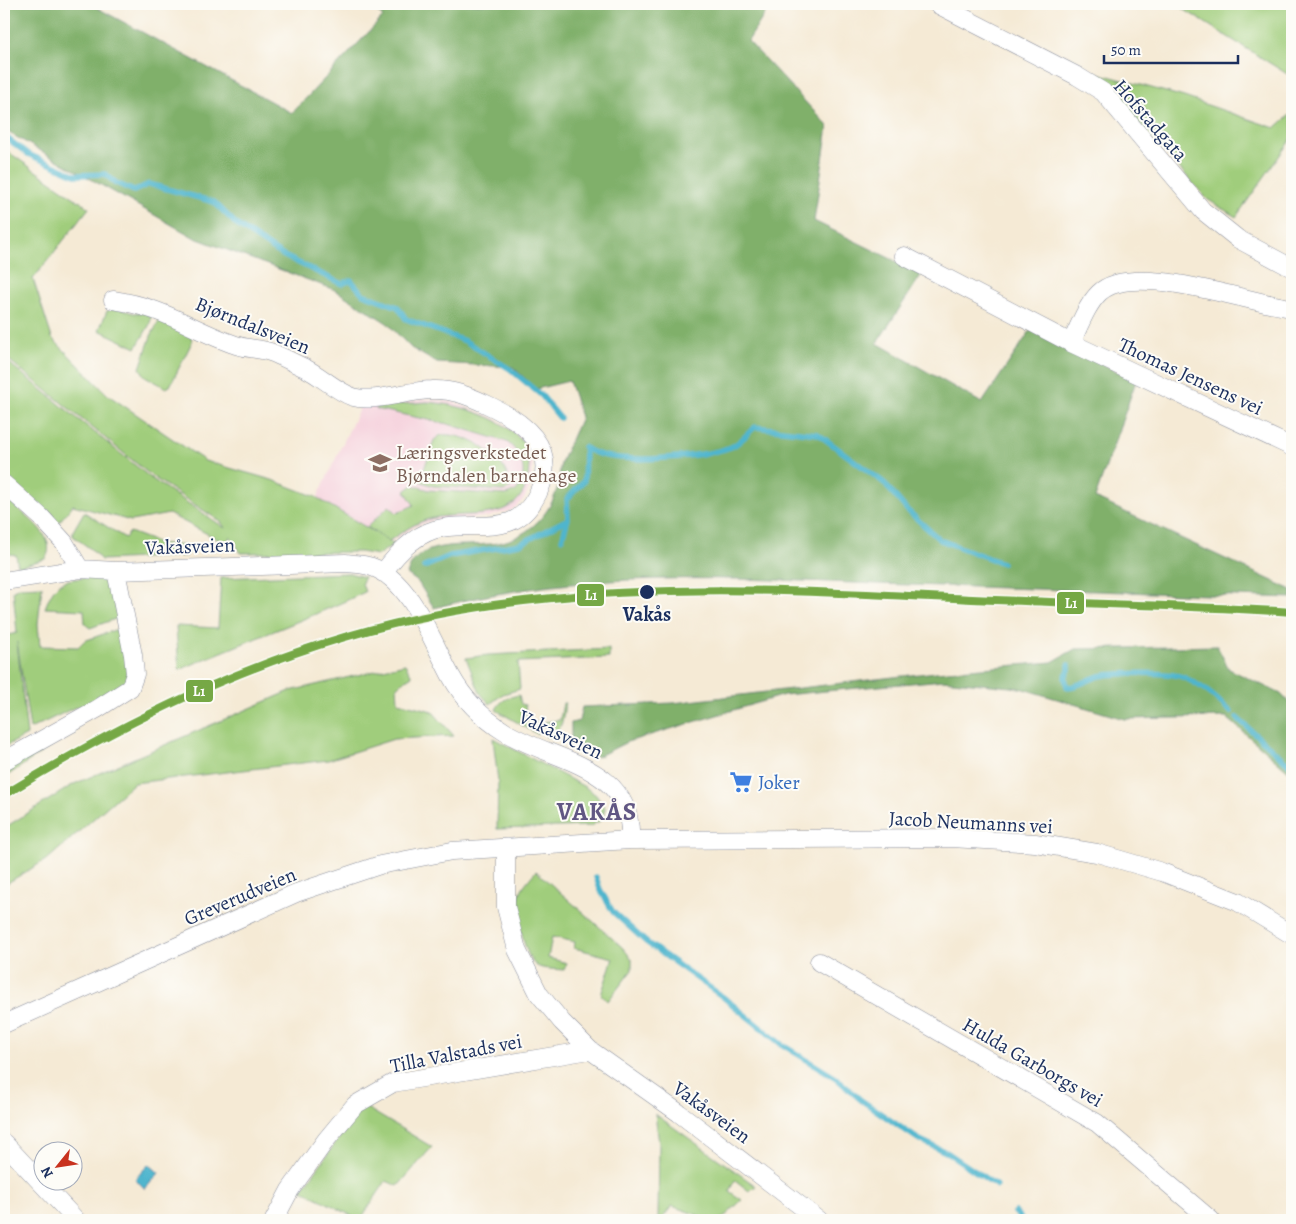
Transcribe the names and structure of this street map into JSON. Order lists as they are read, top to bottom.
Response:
{
  "streets": {
    "street": [
      "Hofstadgata",
      "Bjørndalsveien",
      "Thomas Jensens vei",
      "Vakåsveien",
      "Jacob Neumanns vei",
      "Greverudveien",
      "Tilla Valstads vei",
      "Hulda Garborgs vei"
    ]
  },
  "crossings": [
    ["Bjørndalsveien", "Vakåsveien"],
    ["Vakåsveien", "Jacob Neumanns vei"],
    ["Vakåsveien", "Greverudveien"],
    ["Vakåsveien", "Tilla Valstads vei"]
  ],
  "districts": ["VAKÅS"],
  "places": {
    "school or university": ["Læringsverkstedet Bjørndalen barnehage"],
    "other": ["Vakås"],
    "supermarket": ["Joker"]
  },
  "lines": ["transit line L1"],
  "scale_bar": "50 m",
  "north": "bottom left"
}
